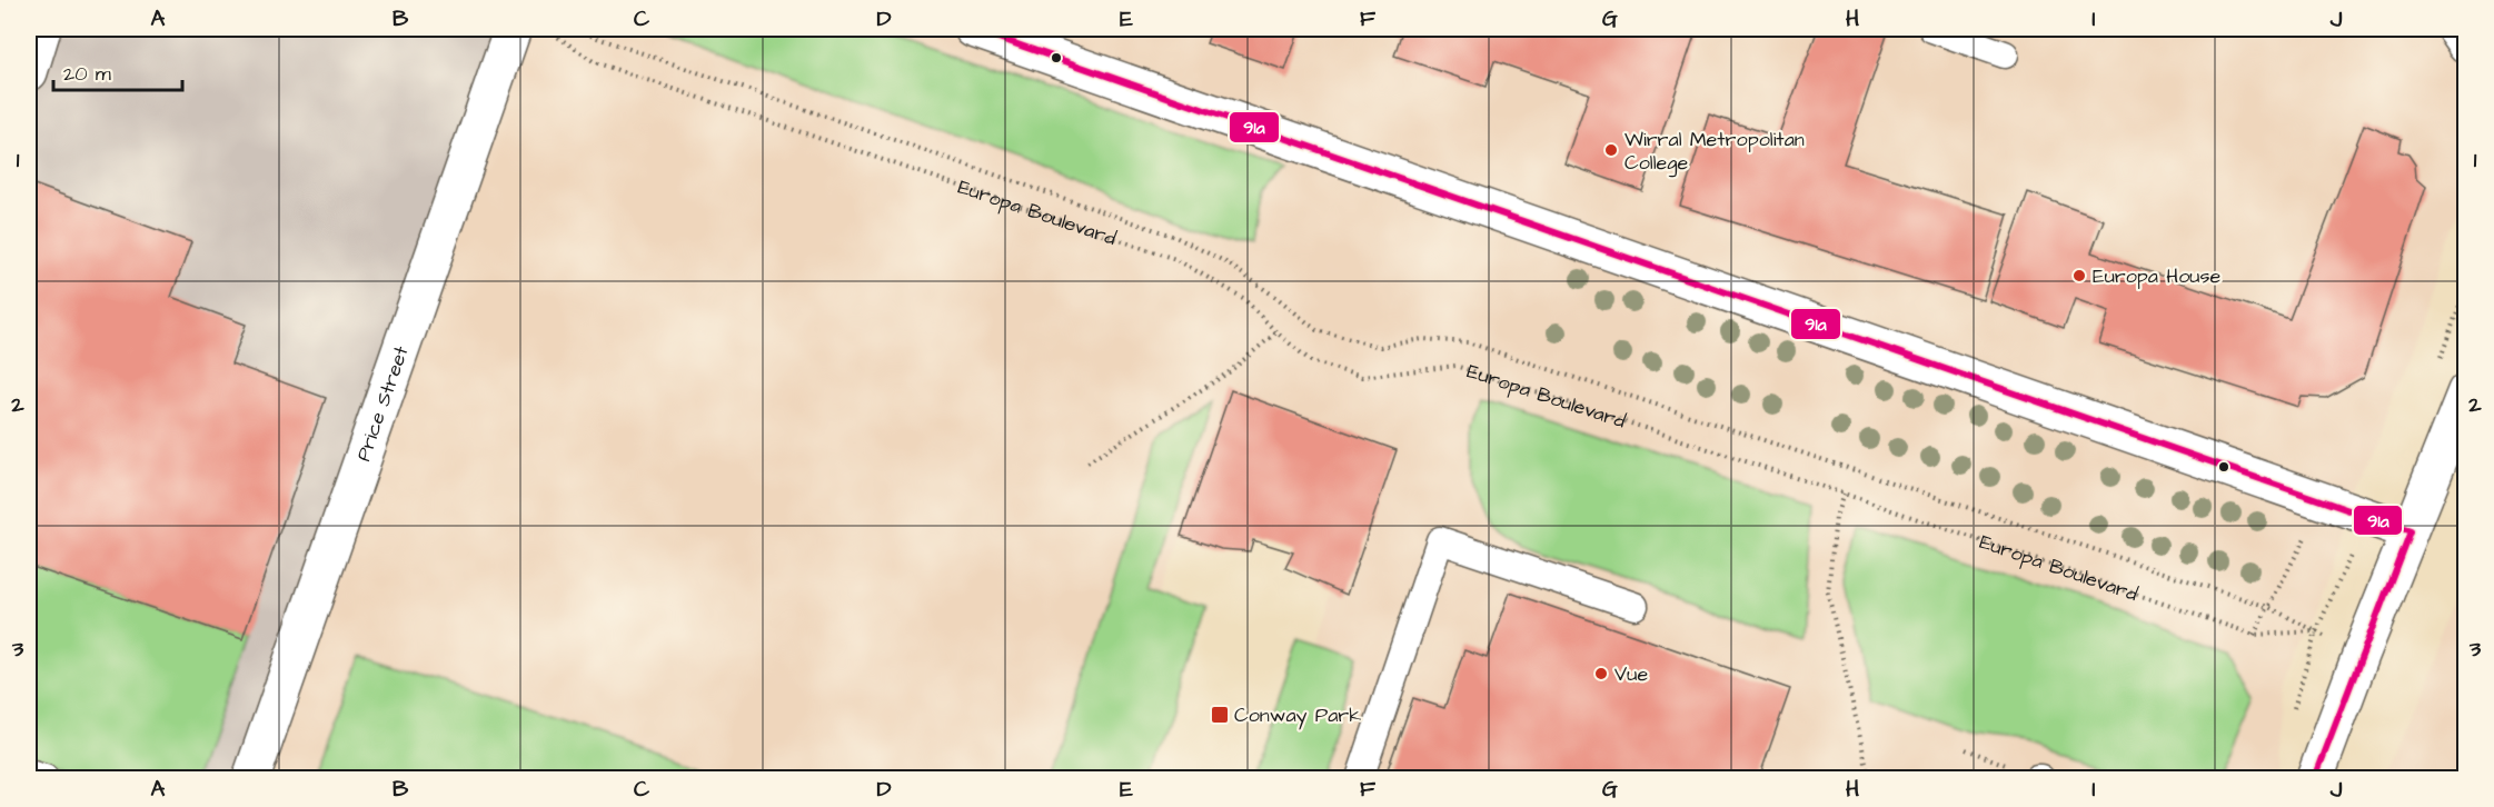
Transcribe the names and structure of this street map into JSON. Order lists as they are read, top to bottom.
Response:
{
  "streets": {
    "street": ["Price Street"],
    "path": ["Europa Boulevard"]
  },
  "places": {
    "other": ["Wirral Metropolitan College", "Europa House", "Vue"],
    "transit": ["Conway Park"]
  },
  "lines": ["transit line 91a"],
  "scale_bar": "20 m",
  "grid": {
    "columns": [
      "A",
      "B",
      "C",
      "D",
      "E",
      "F",
      "G",
      "H",
      "I",
      "J"
    ],
    "rows": ["1", "2", "3"]
  }
}
